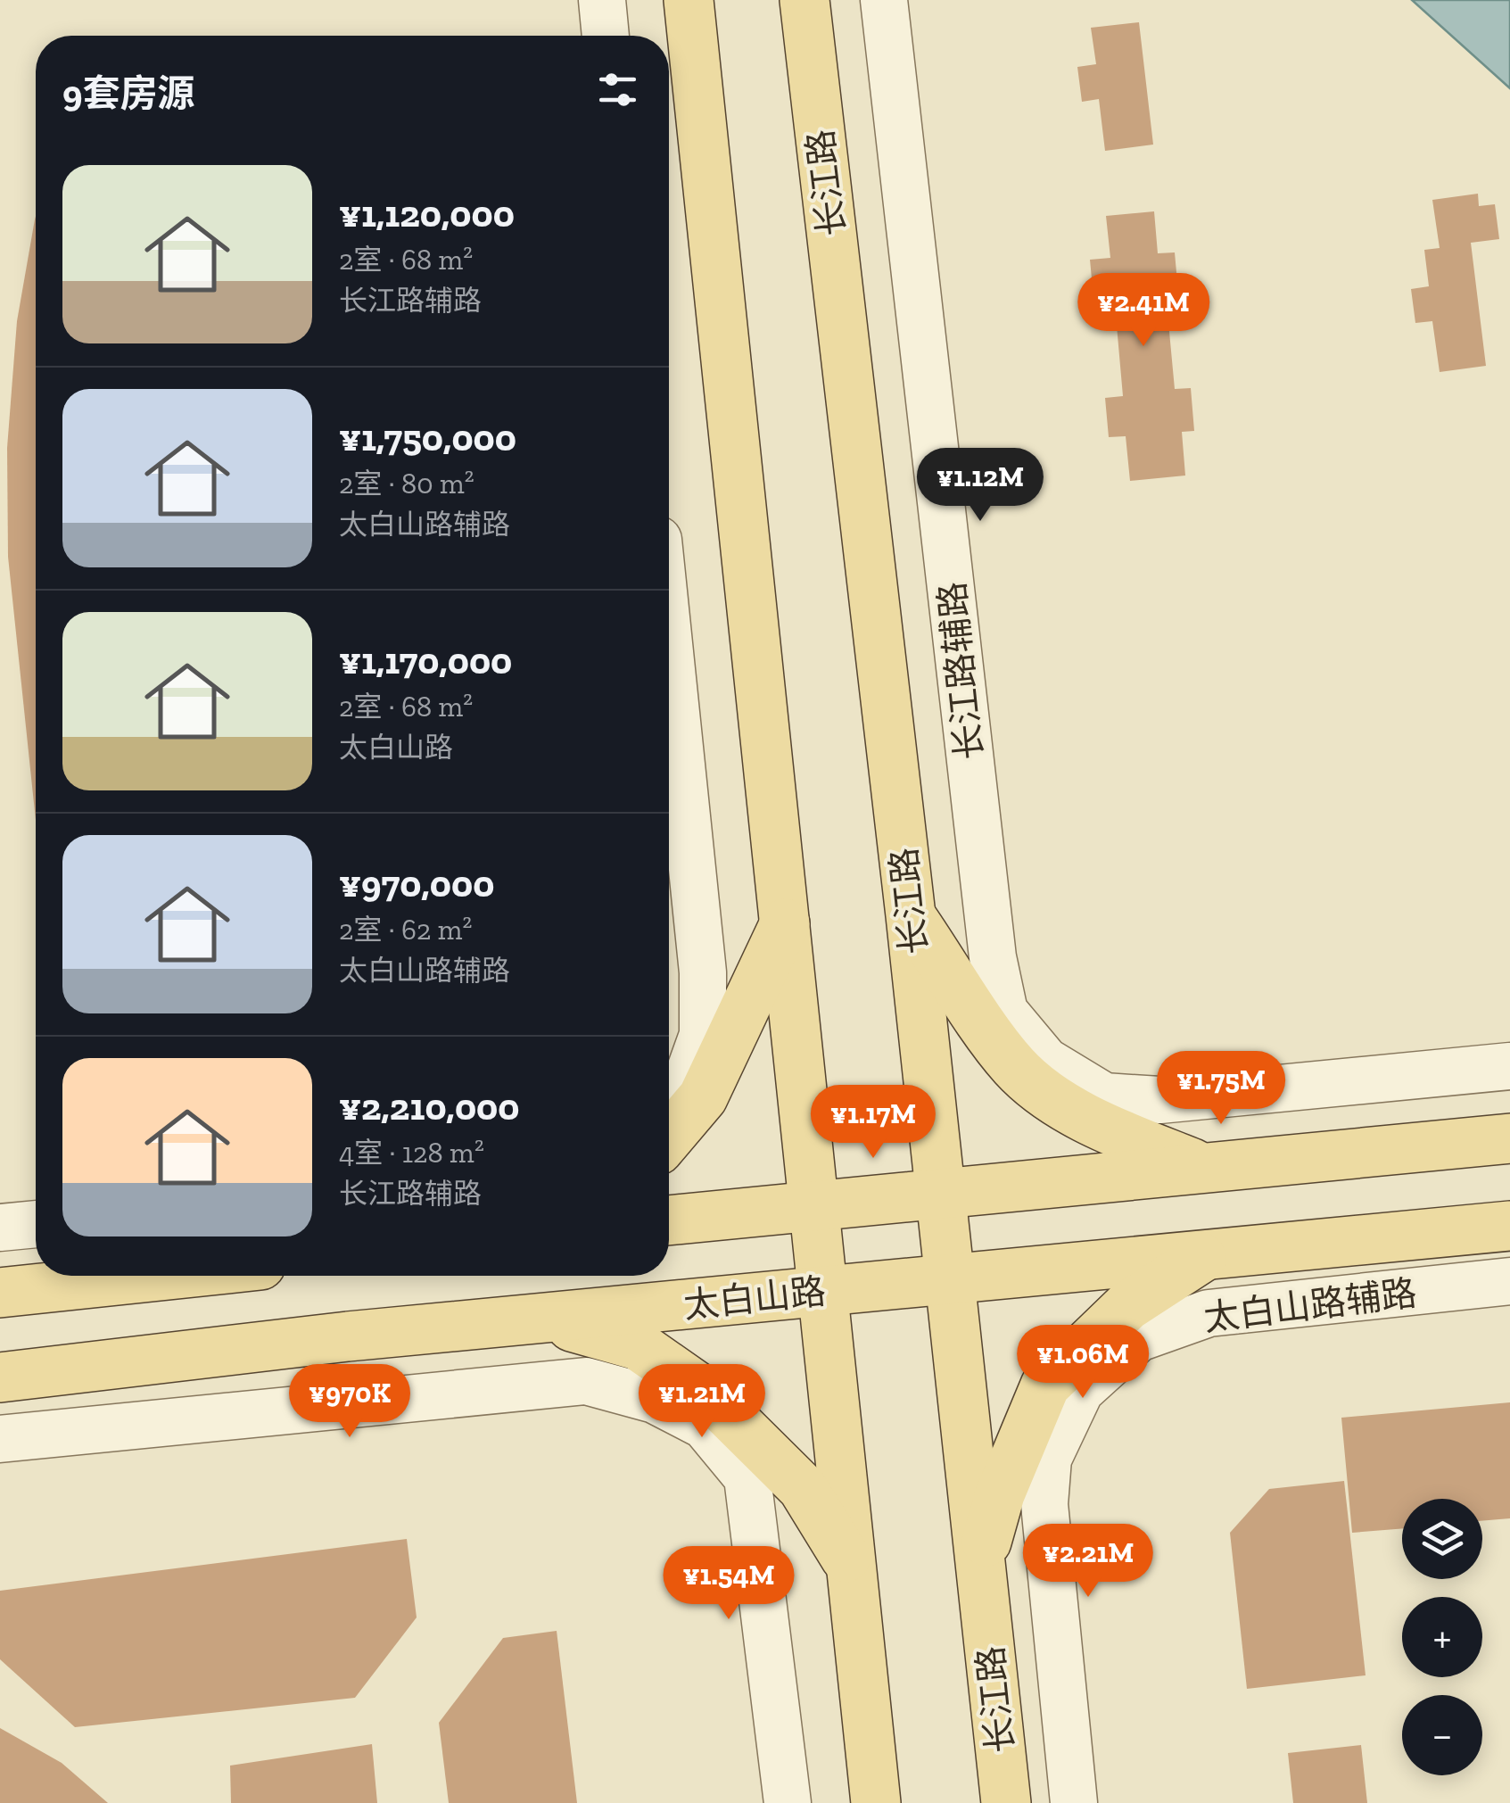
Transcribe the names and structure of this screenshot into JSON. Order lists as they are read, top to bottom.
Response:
{
  "streets": {
    "main road": ["长江路", "太白山路"],
    "street": ["长江路辅路", "太白山路辅路"]
  },
  "crossings": [
    ["长江路", "太白山路"]
  ],
  "page": {
    "heading": "9套房源",
    "list": [
      {
        "name": "¥1,120,000",
        "note": "2室 · 68 m² · 长江路辅路"
      },
      {
        "name": "¥1,750,000",
        "note": "2室 · 80 m² · 太白山路辅路"
      },
      {
        "name": "¥1,170,000",
        "note": "2室 · 68 m² · 太白山路"
      },
      {
        "name": "¥970,000",
        "note": "2室 · 62 m² · 太白山路辅路"
      },
      {
        "name": "¥2,210,000",
        "note": "4室 · 128 m² · 长江路辅路"
      }
    ],
    "price": [
      "¥2.41M",
      "¥1.12M",
      "¥1.75M",
      "¥1.17M",
      "¥1.06M",
      "¥970K",
      "¥1.21M",
      "¥2.21M",
      "¥1.54M"
    ],
    "map_buttons": ["+", "−"]
  }
}
